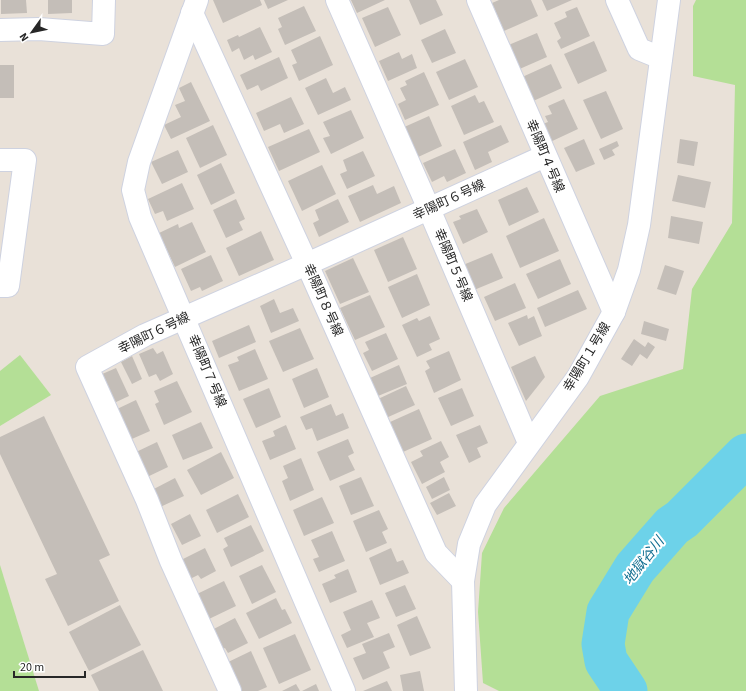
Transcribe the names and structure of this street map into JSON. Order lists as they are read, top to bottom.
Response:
{
  "streets": {
    "street": [
      "幸陽町４号線",
      "幸陽町６号線",
      "幸陽町５号線",
      "幸陽町８号線",
      "幸陽町１号線",
      "幸陽町７号線"
    ]
  },
  "crossings": [
    ["幸陽町４号線", "幸陽町６号線"],
    ["幸陽町４号線", "幸陽町１号線"],
    ["幸陽町６号線", "幸陽町５号線"],
    ["幸陽町６号線", "幸陽町８号線"],
    ["幸陽町６号線", "幸陽町７号線"],
    ["幸陽町５号線", "幸陽町１号線"],
    ["幸陽町８号線", "幸陽町１号線"],
    ["幸陽町８号線", "幸陽町７号線"]
  ],
  "water": ["地獄谷川"],
  "scale_bar": "20 m",
  "north": "bottom left"
}
